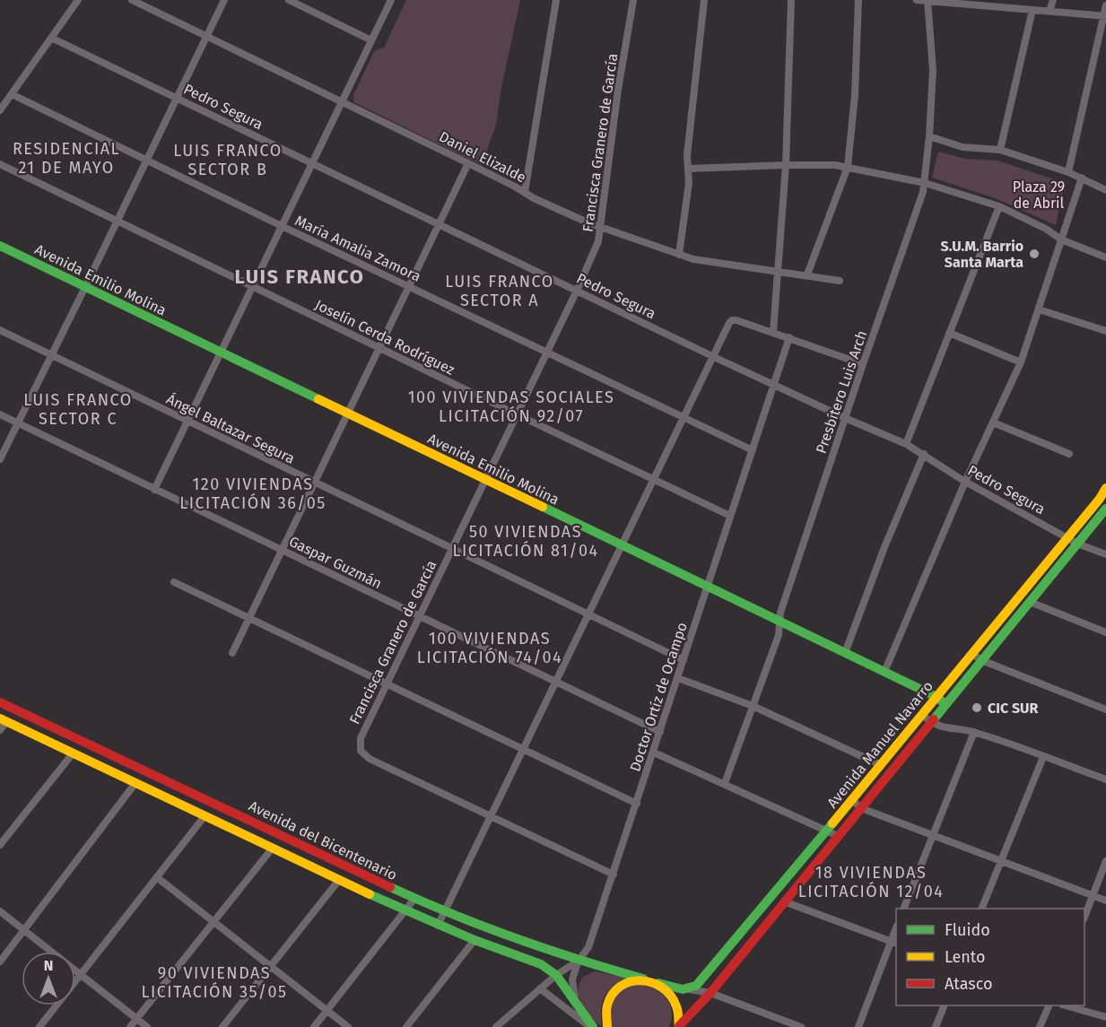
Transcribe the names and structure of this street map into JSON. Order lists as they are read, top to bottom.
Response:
{
  "streets": {
    "main road": ["Avenida Emilio Molina", "Avenida Manuel Navarro", "Avenida del Bicentenario"],
    "street": [
      "Pedro Segura",
      "Francisca Granero de García",
      "Daniel Elizalde",
      "María Amalia Zamora",
      "Joselín Cerda Rodríguez",
      "Presbítero Luis Arch",
      "Ángel Baltazar Segura",
      "Gaspar Guzmán",
      "Doctor Ortíz de Ocampo"
    ]
  },
  "crossings": [
    ["Pedro Segura", "Francisca Granero de García"],
    ["Pedro Segura", "Presbítero Luis Arch"],
    ["Pedro Segura", "Doctor Ortíz de Ocampo"],
    ["Pedro Segura", "Avenida Manuel Navarro"],
    ["Francisca Granero de García", "Daniel Elizalde"],
    ["Francisca Granero de García", "María Amalia Zamora"],
    ["Francisca Granero de García", "Avenida Emilio Molina"],
    ["Francisca Granero de García", "Joselín Cerda Rodríguez"],
    ["Francisca Granero de García", "Ángel Baltazar Segura"],
    ["Francisca Granero de García", "Gaspar Guzmán"],
    ["María Amalia Zamora", "Doctor Ortíz de Ocampo"],
    ["Avenida Emilio Molina", "Presbítero Luis Arch"],
    ["Avenida Emilio Molina", "Doctor Ortíz de Ocampo"],
    ["Avenida Emilio Molina", "Avenida Manuel Navarro"],
    ["Joselín Cerda Rodríguez", "Doctor Ortíz de Ocampo"],
    ["Ángel Baltazar Segura", "Doctor Ortíz de Ocampo"],
    ["Gaspar Guzmán", "Doctor Ortíz de Ocampo"],
    ["Doctor Ortíz de Ocampo", "Avenida del Bicentenario"]
  ],
  "districts": [
    "RESIDENCIAL 21 DE MAYO",
    "LUIS FRANCO SECTOR B",
    "LUIS FRANCO",
    "LUIS FRANCO SECTOR A",
    "100 VIVIENDAS SOCIALES LICITACIÓN 92/07",
    "LUIS FRANCO SECTOR C",
    "120 VIVIENDAS LICITACIÓN 36/05",
    "50 VIVIENDAS LICITACIÓN 81/04",
    "100 VIVIENDAS LICITACIÓN 74/04",
    "18 VIVIENDAS LICITACIÓN 12/04",
    "90 VIVIENDAS LICITACIÓN 35/05"
  ],
  "parks": ["Plaza 29 de Abril"],
  "places": ["S.U.M. Barrio Santa Marta", "CIC SUR"],
  "legend": ["Fluido", "Lento", "Atasco"],
  "north": "top"
}
